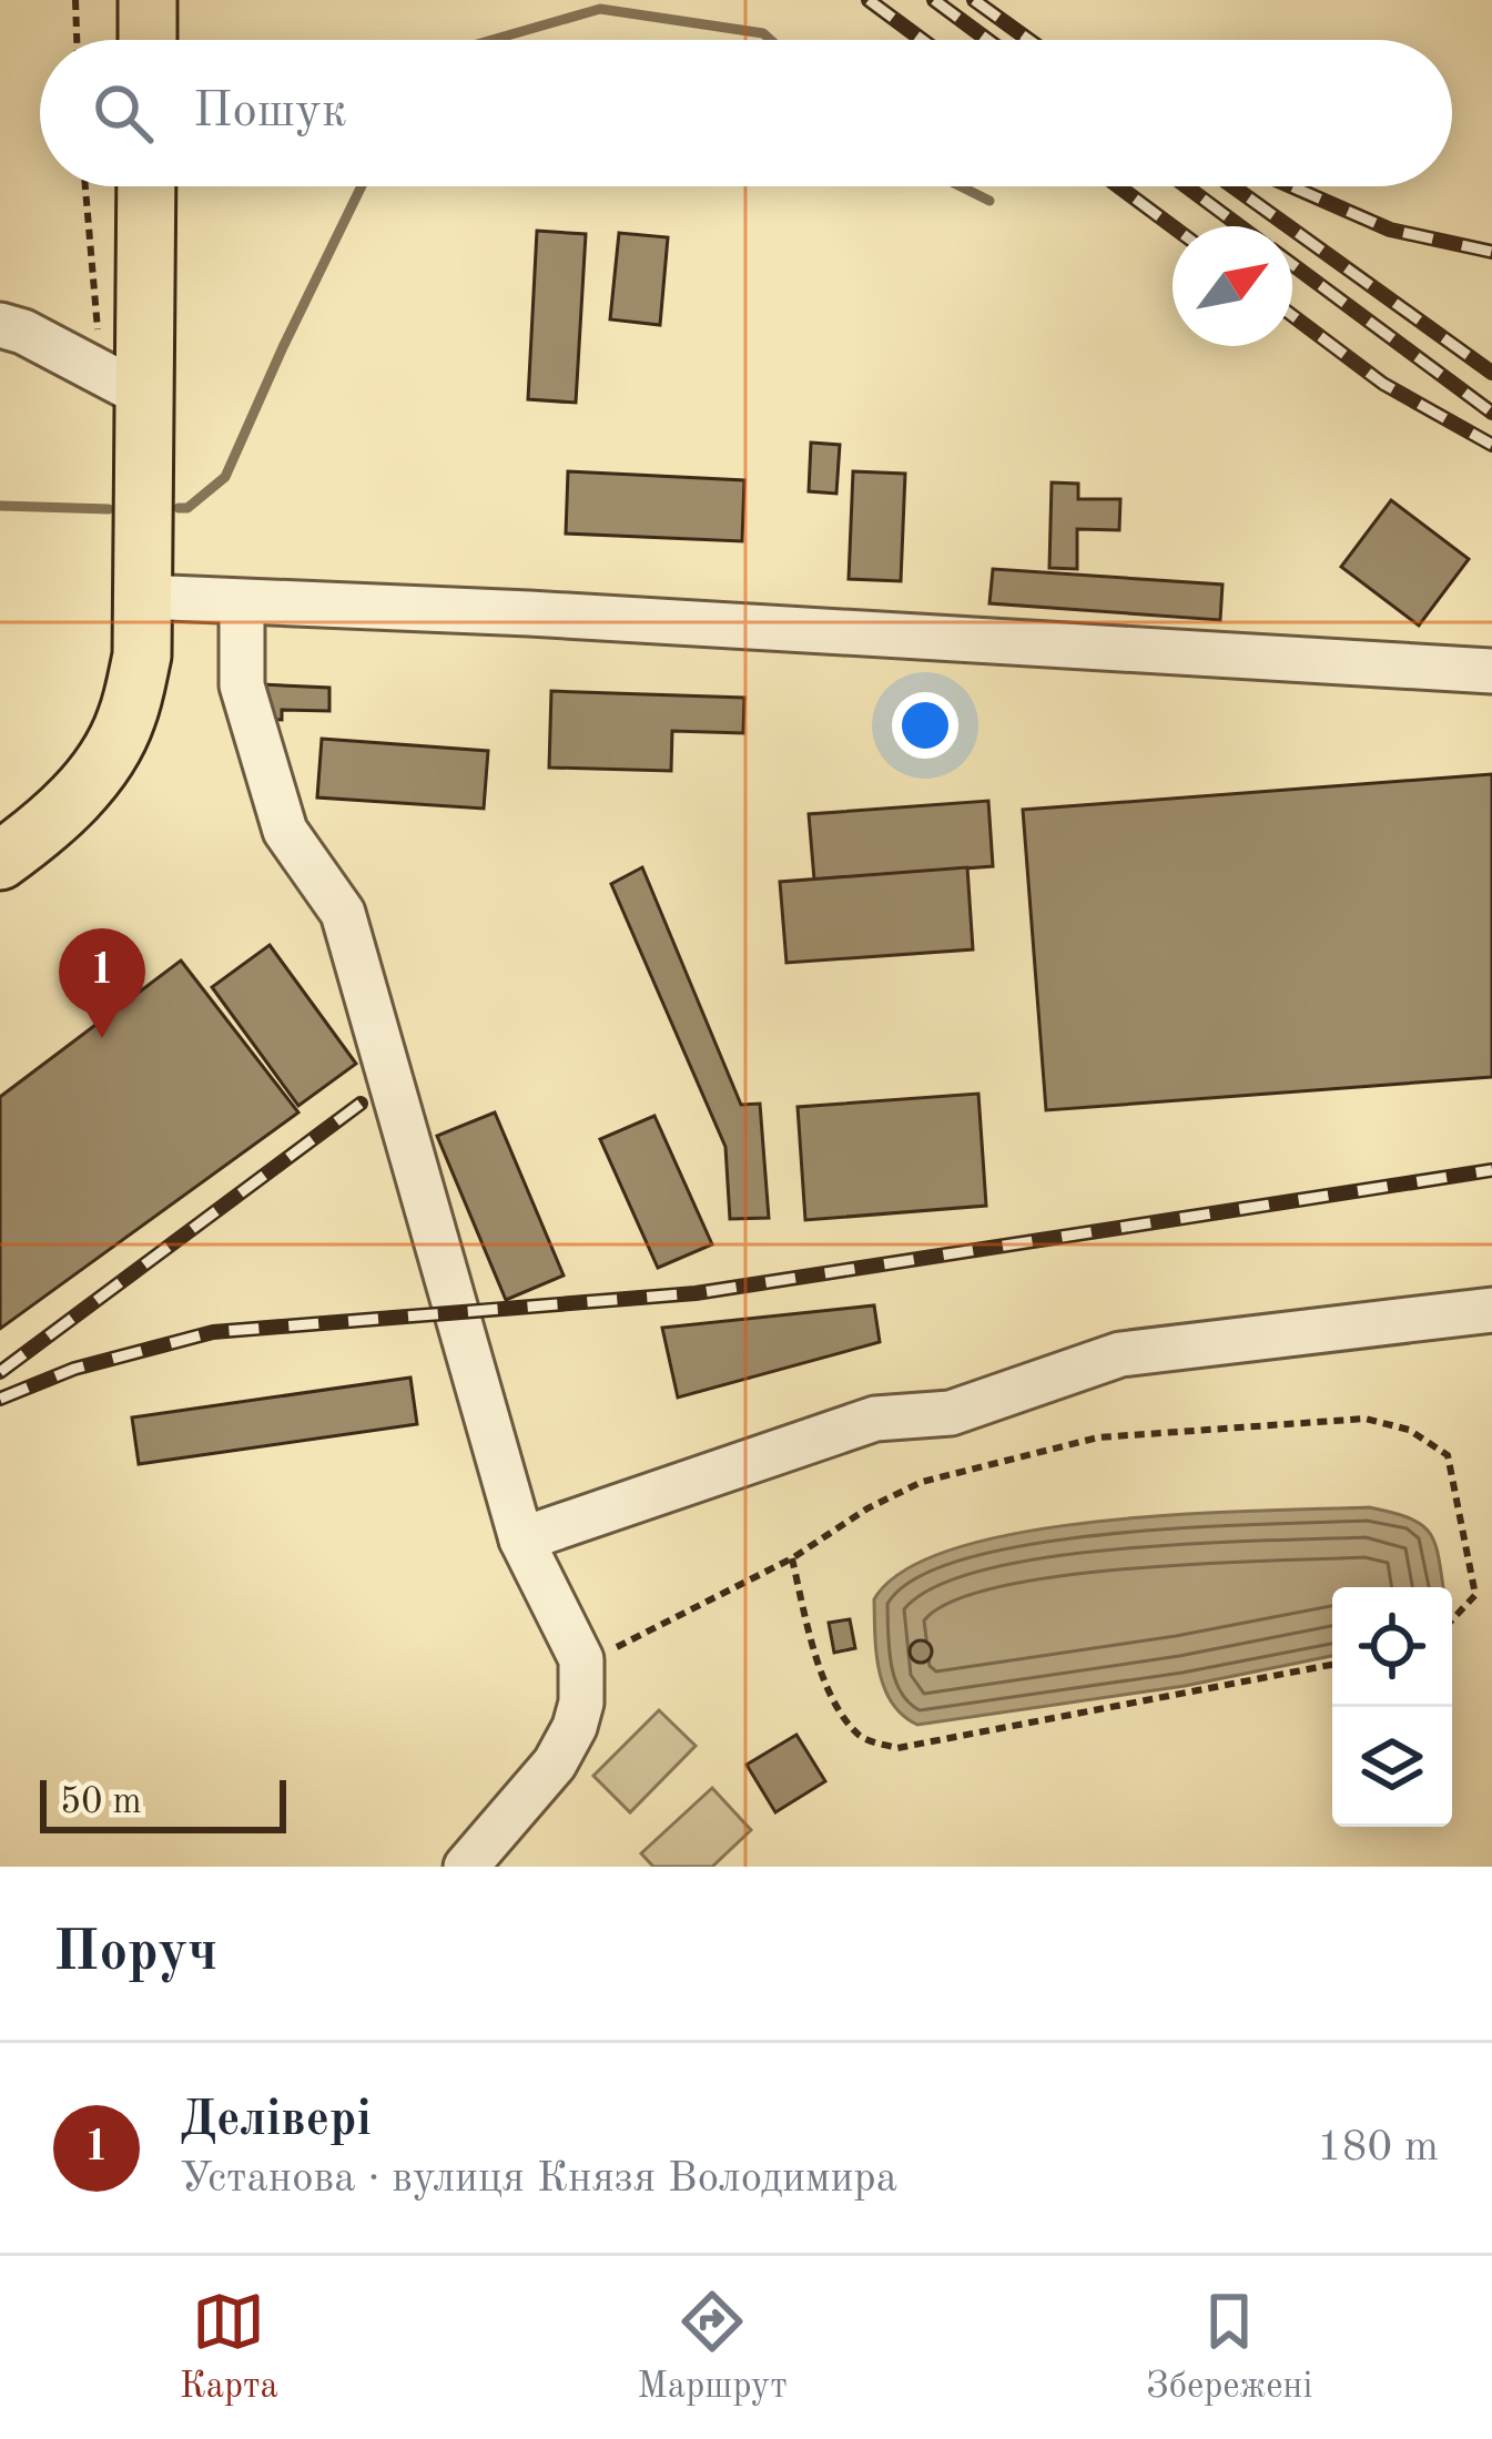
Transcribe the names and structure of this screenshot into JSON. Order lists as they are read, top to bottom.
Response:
{
  "scale_bar": "50 m",
  "north": "top right",
  "page": {
    "search": "Пошук",
    "pins": "1",
    "scale": "50 m",
    "heading": "Поруч",
    "list": [
      {
        "mark": "1",
        "name": "Делівері",
        "note": "Установа · вулиця Князя Володимира",
        "value": "180 m"
      }
    ],
    "nav": ["Карта", "Маршрут", "Збережені"]
  }
}
